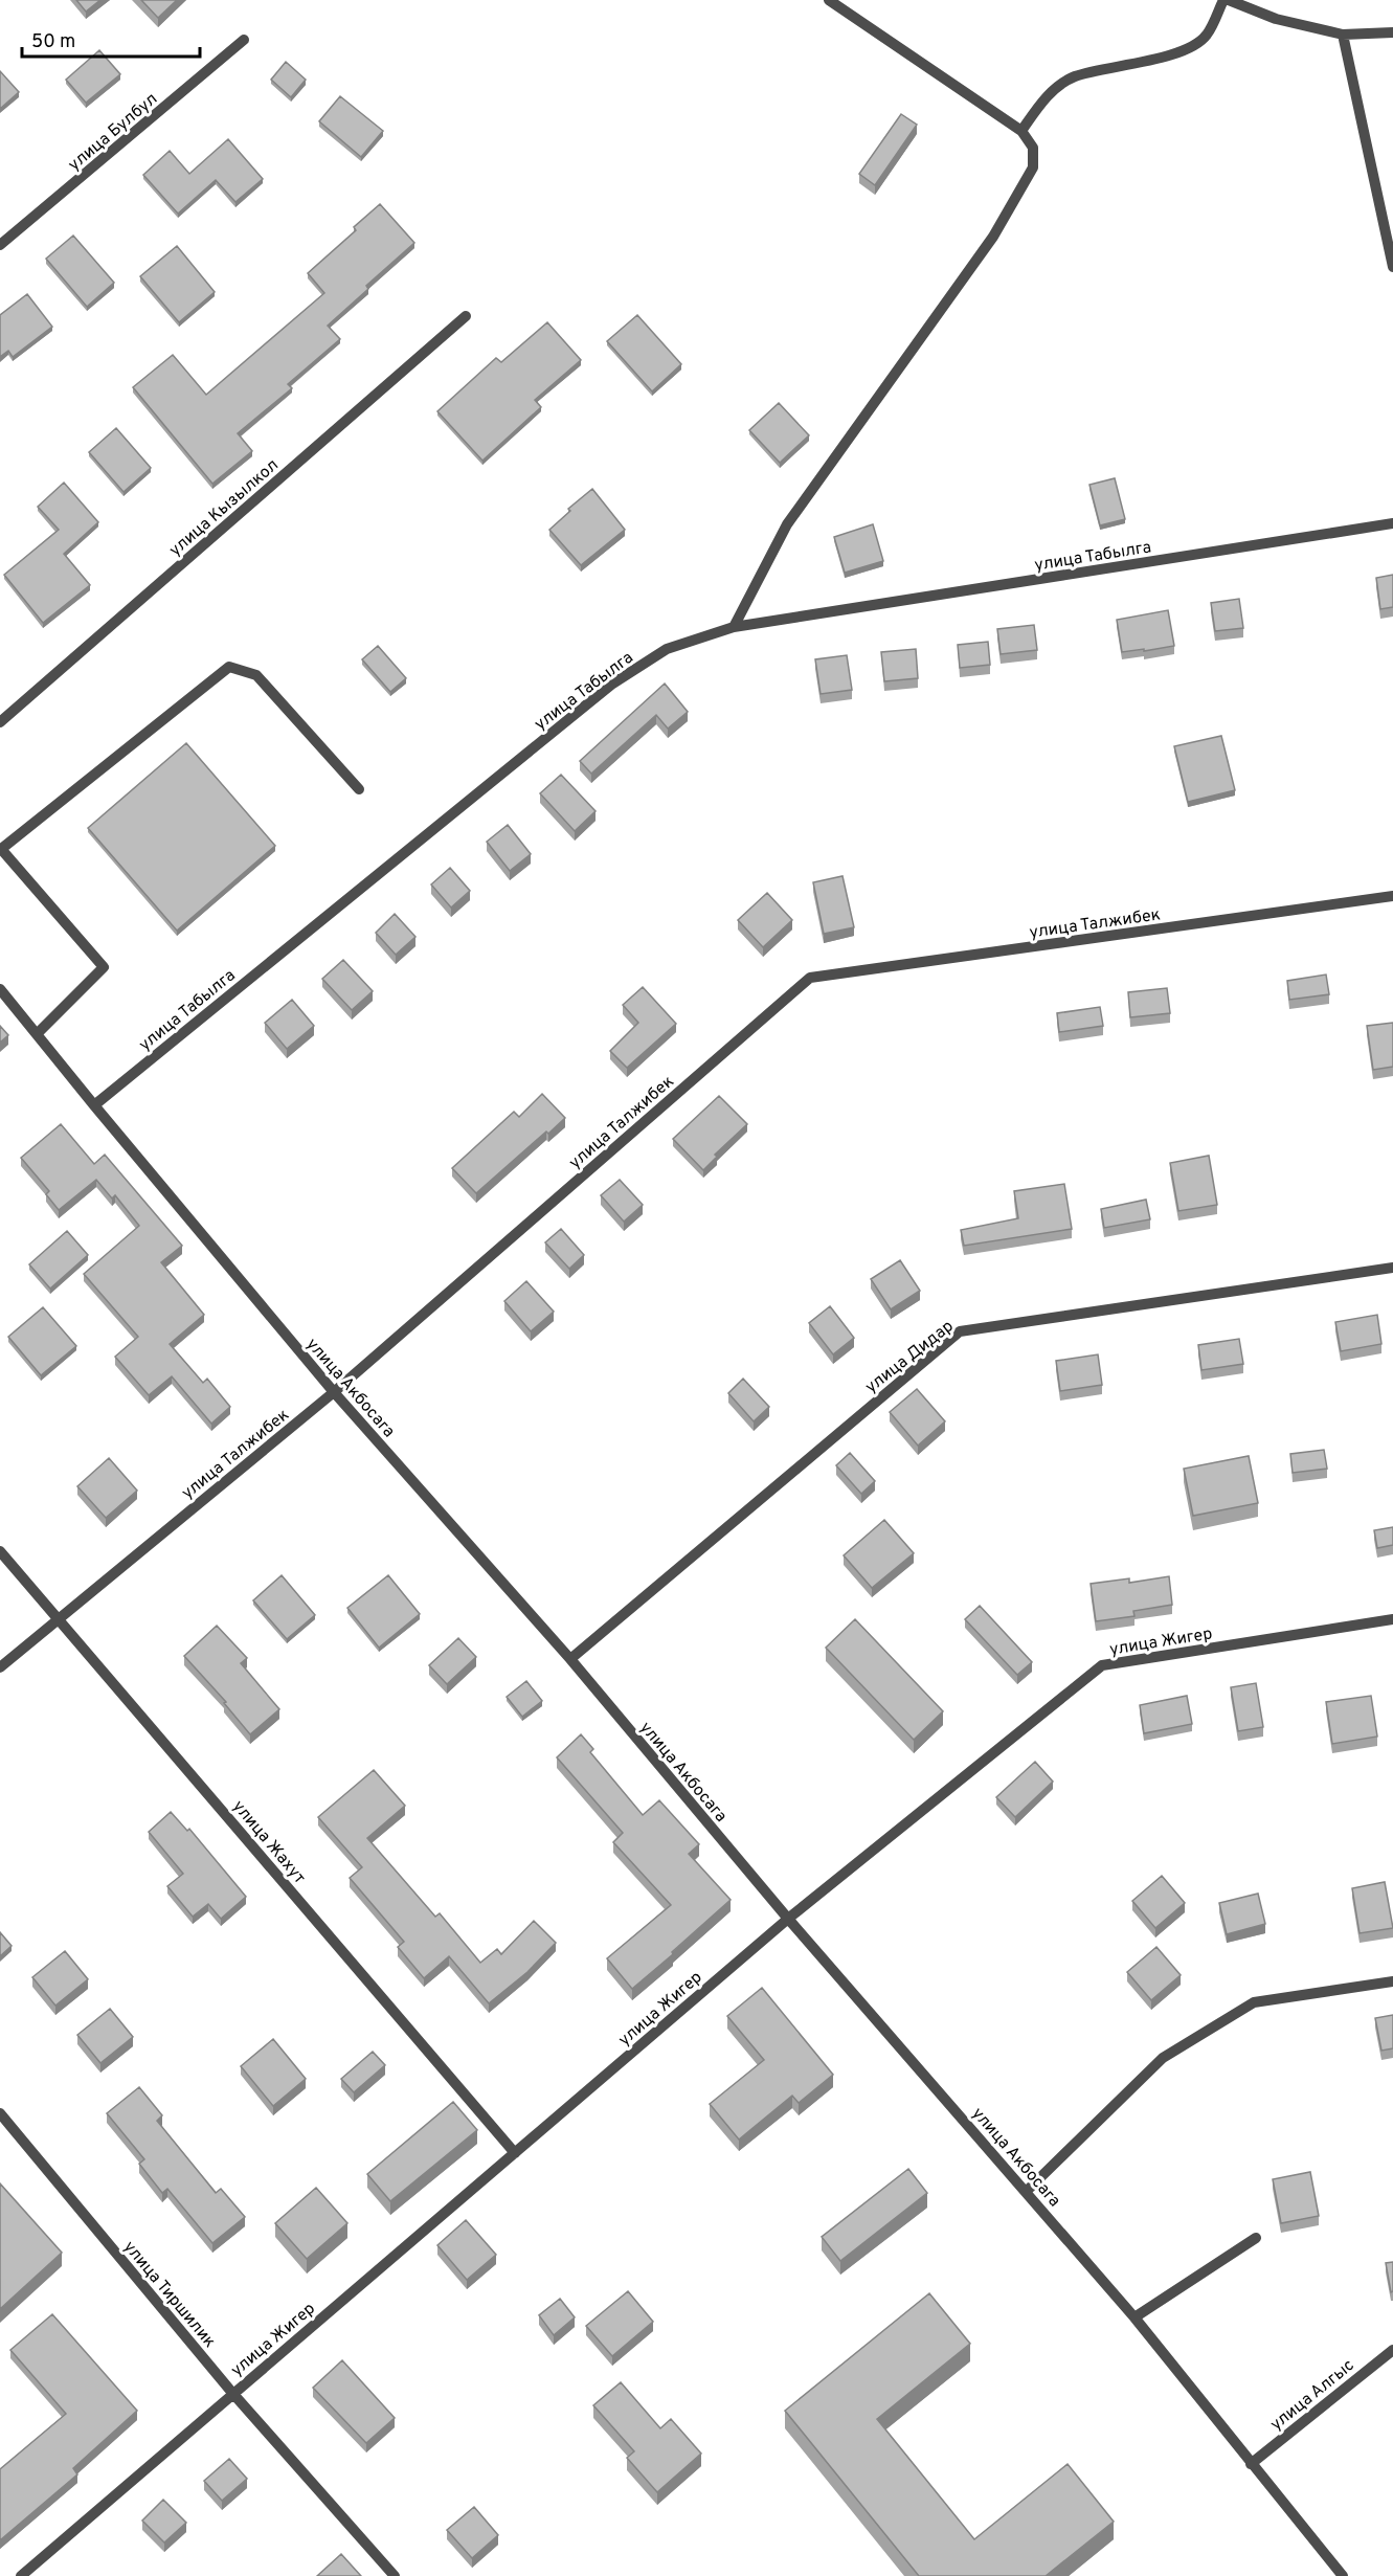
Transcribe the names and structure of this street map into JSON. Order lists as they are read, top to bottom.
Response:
{
  "streets": {
    "street": [
      "улица Булбул",
      "улица Кызылкол",
      "улица Табылга",
      "улица Талжибек",
      "улица Дидар",
      "улица Акбосага",
      "улица Жигер",
      "улица Жахут",
      "улица Тиршилик",
      "улица Алгыс"
    ]
  },
  "crossings": [
    ["улица Табылга", "улица Акбосага"],
    ["улица Талжибек", "улица Акбосага"],
    ["улица Талжибек", "улица Жахут"],
    ["улица Дидар", "улица Акбосага"],
    ["улица Акбосага", "улица Жигер"],
    ["улица Акбосага", "улица Алгыс"],
    ["улица Жигер", "улица Жахут"],
    ["улица Жигер", "улица Тиршилик"]
  ],
  "scale_bar": "50 m"
}
